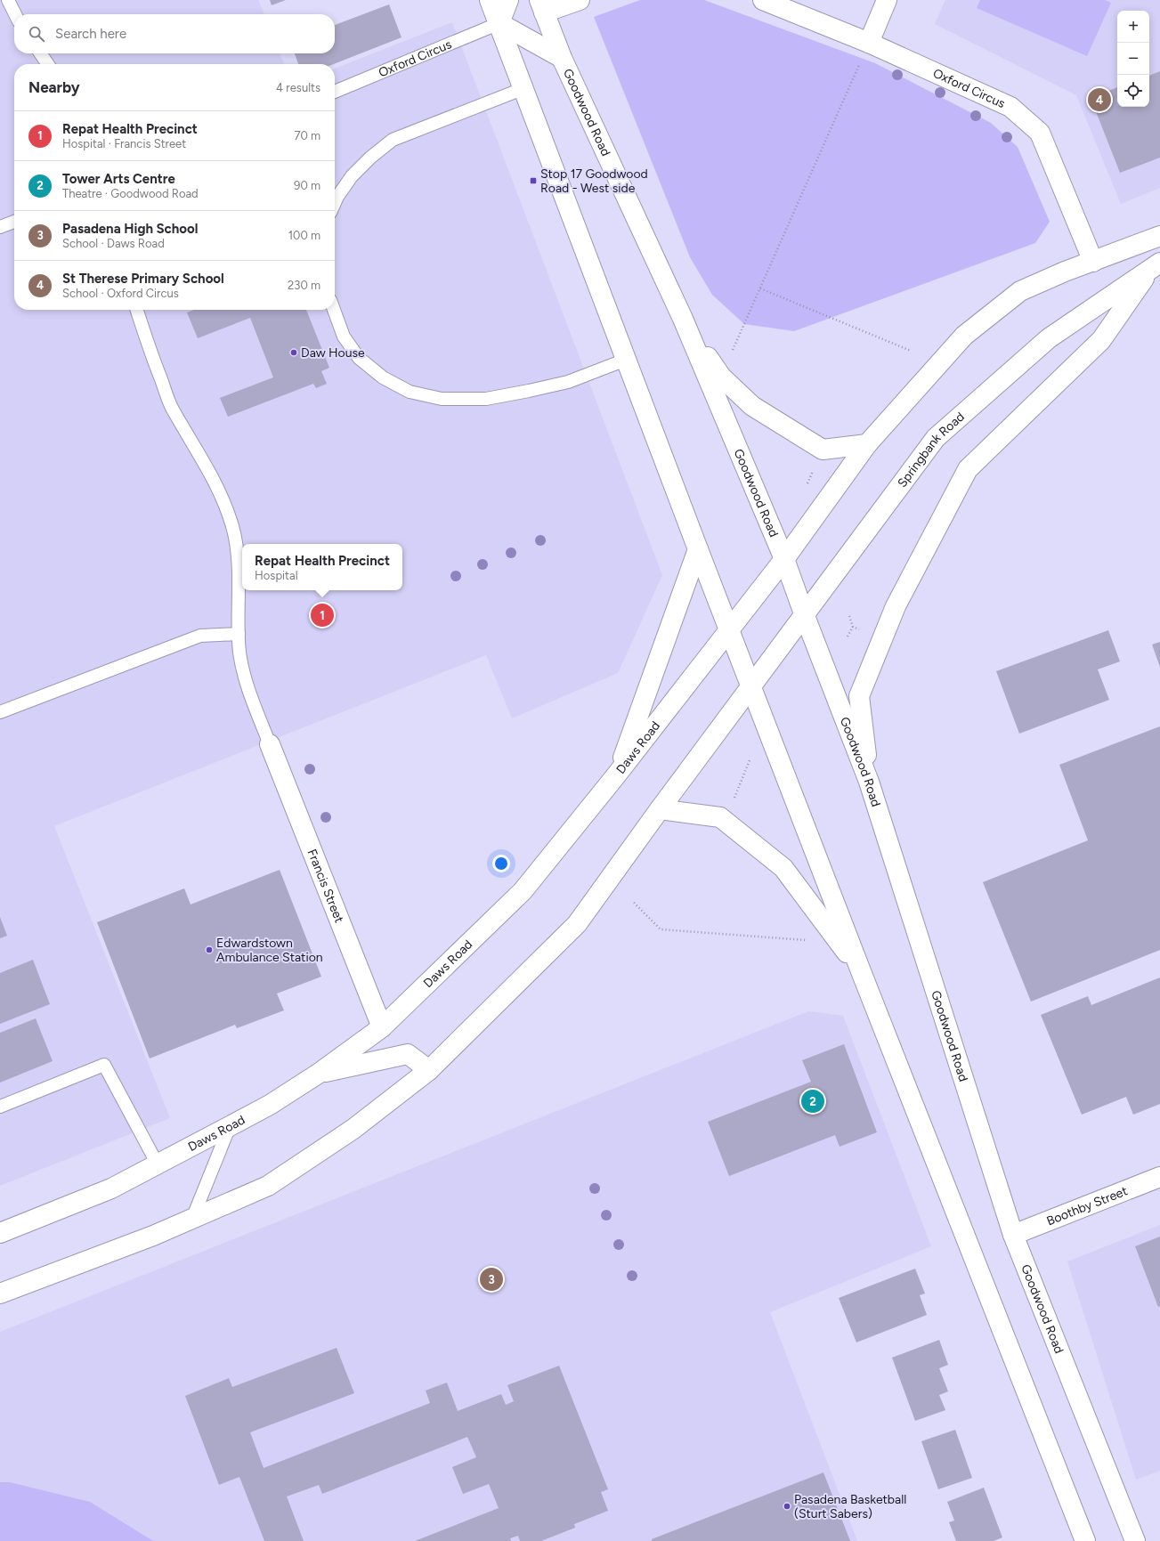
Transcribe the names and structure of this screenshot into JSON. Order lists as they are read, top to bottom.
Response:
{
  "streets": {
    "main road": [
      "Oxford Circus",
      "Goodwood Road",
      "Springbank Road",
      "Daws Road",
      "Francis Street",
      "Boothby Street"
    ]
  },
  "crossings": [
    ["Goodwood Road", "Springbank Road"],
    ["Goodwood Road", "Daws Road"],
    ["Goodwood Road", "Boothby Street"],
    ["Daws Road", "Francis Street"]
  ],
  "places": {
    "transit": ["Stop 17 Goodwood Road - West side"],
    "other": ["Daw House", "Edwardstown Ambulance Station", "Pasadena Basketball (Sturt Sabers)"]
  },
  "page": {
    "map_buttons": ["+", "−"],
    "search": "Search here",
    "heading": ["Nearby", "4 results"],
    "pins": [
      "4",
      "1",
      "2",
      "3"
    ],
    "list": [
      {
        "mark": "1",
        "name": "Repat Health Precinct",
        "note": "Hospital · Francis Street",
        "value": "70 m"
      },
      {
        "mark": "2",
        "name": "Tower Arts Centre",
        "note": "Theatre · Goodwood Road",
        "value": "90 m"
      },
      {
        "mark": "3",
        "name": "Pasadena High School",
        "note": "School · Daws Road",
        "value": "100 m"
      },
      {
        "mark": "4",
        "name": "St Therese Primary School",
        "note": "School · Oxford Circus",
        "value": "230 m"
      }
    ],
    "popup": ["Repat Health Precinct", "Hospital"]
  }
}
